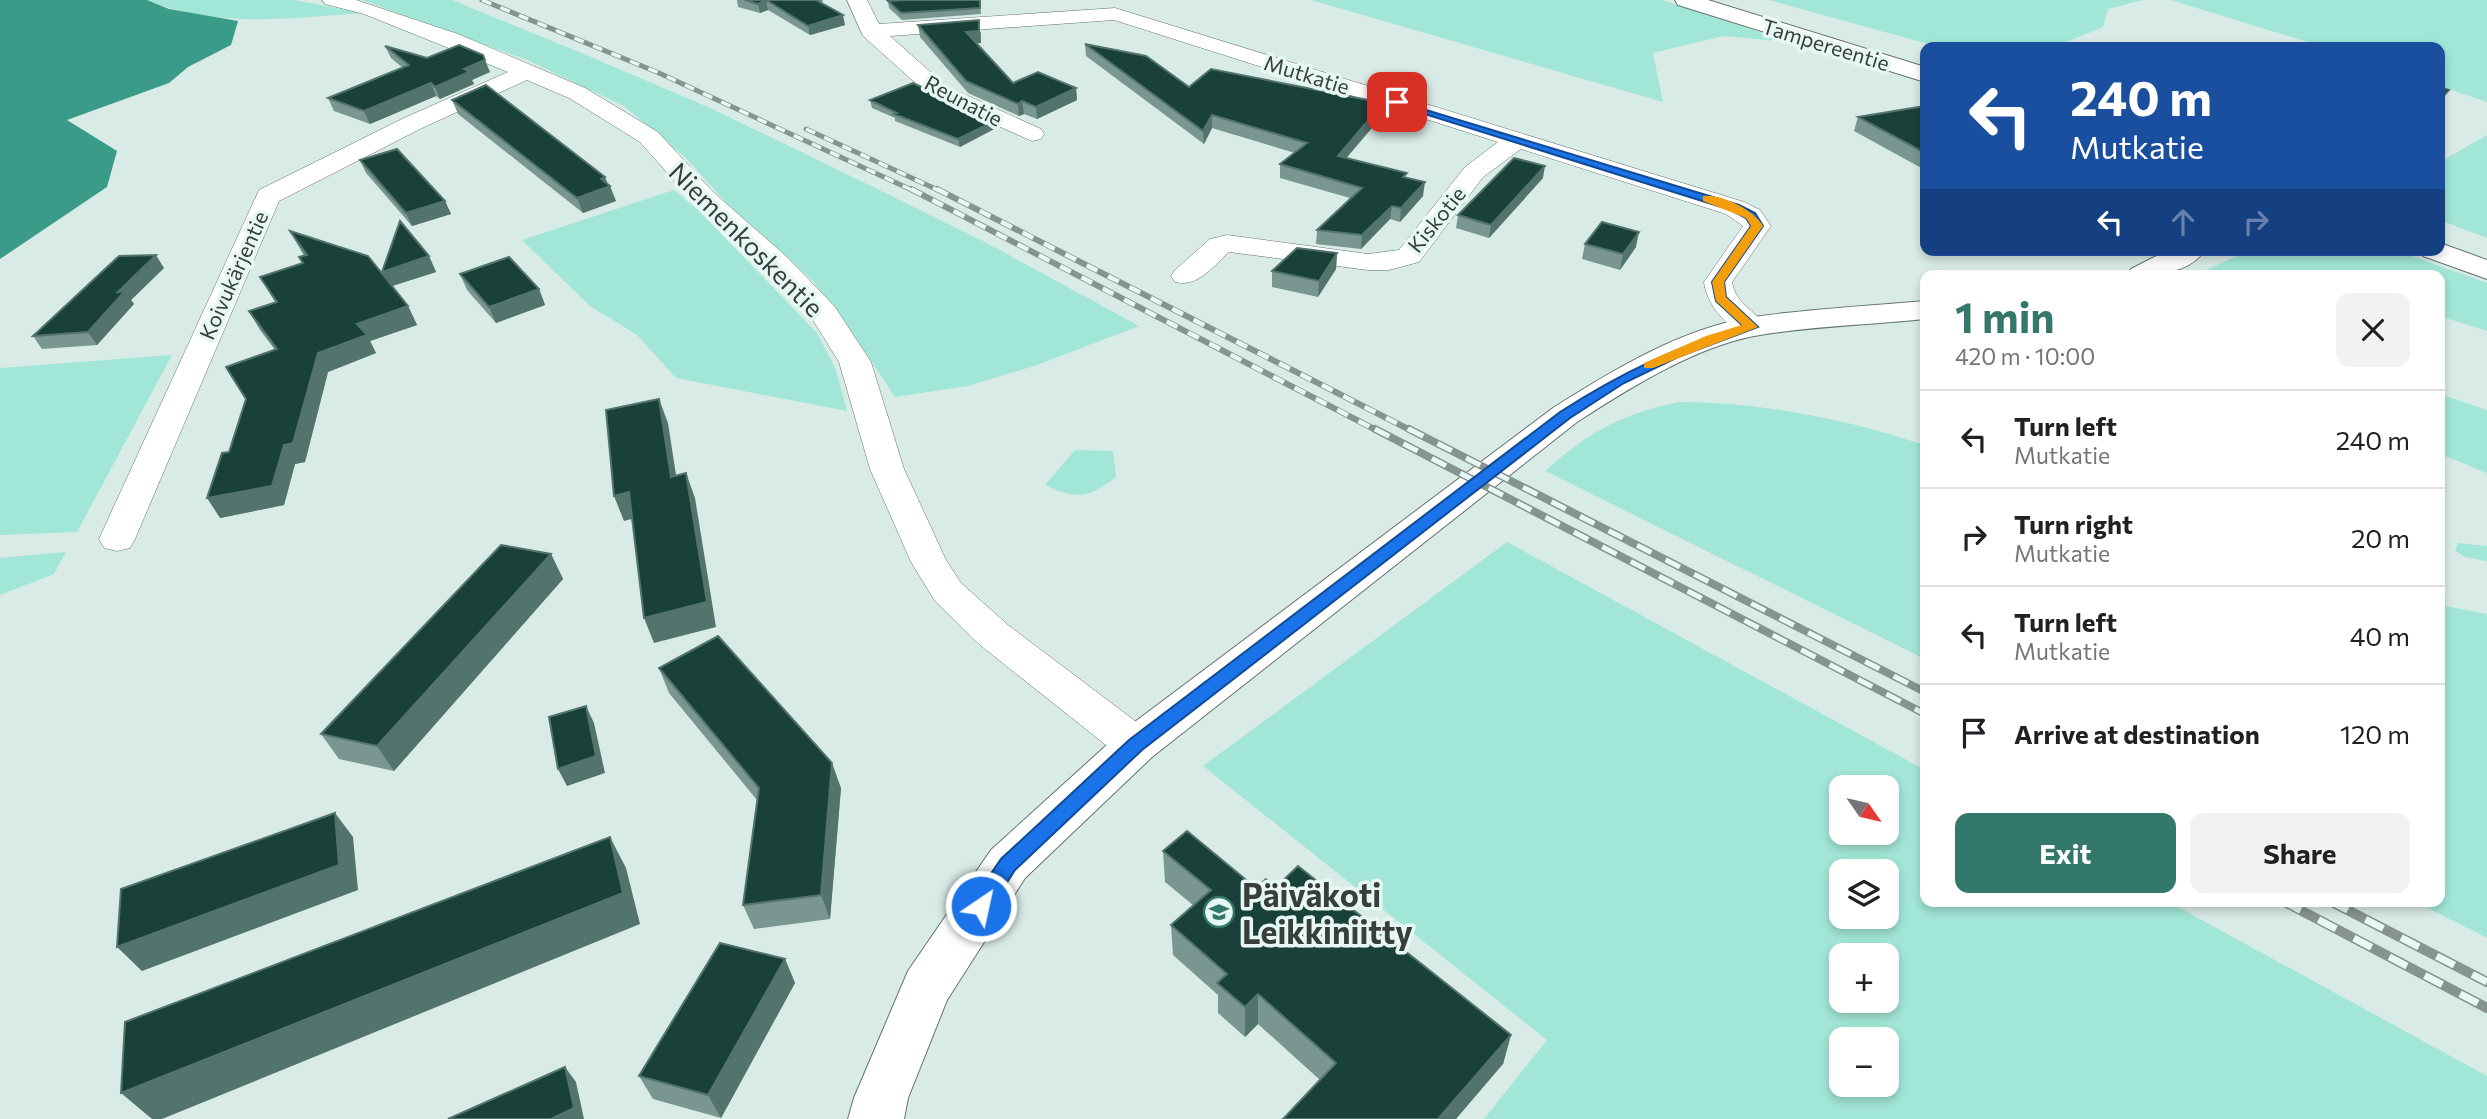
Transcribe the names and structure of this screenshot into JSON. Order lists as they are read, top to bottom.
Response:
{
  "streets": {
    "street": [
      "Tampereentie",
      "Mutkatie",
      "Reunatie",
      "Kiskotie",
      "Niemenkoskentie",
      "Koivukärjentie"
    ]
  },
  "crossings": [
    ["Mutkatie", "Reunatie"],
    ["Mutkatie", "Kiskotie"],
    ["Niemenkoskentie", "Koivukärjentie"]
  ],
  "places": {
    "school or university": ["Päiväkoti Leikkiniitty"]
  },
  "north": "bottom right",
  "page": {
    "turn": ["240 m", "Mutkatie"],
    "heading": ["1 min", "420 m · 10:00"],
    "list": [
      {
        "name": "Turn left",
        "note": "Mutkatie",
        "value": "240 m"
      },
      {
        "name": "Turn right",
        "note": "Mutkatie",
        "value": "20 m"
      },
      {
        "name": "Turn left",
        "note": "Mutkatie",
        "value": "40 m"
      },
      {
        "name": "Arrive at destination",
        "value": "120 m"
      }
    ],
    "map_buttons": ["+", "−"],
    "buttons": ["Exit", "Share"]
  }
}
